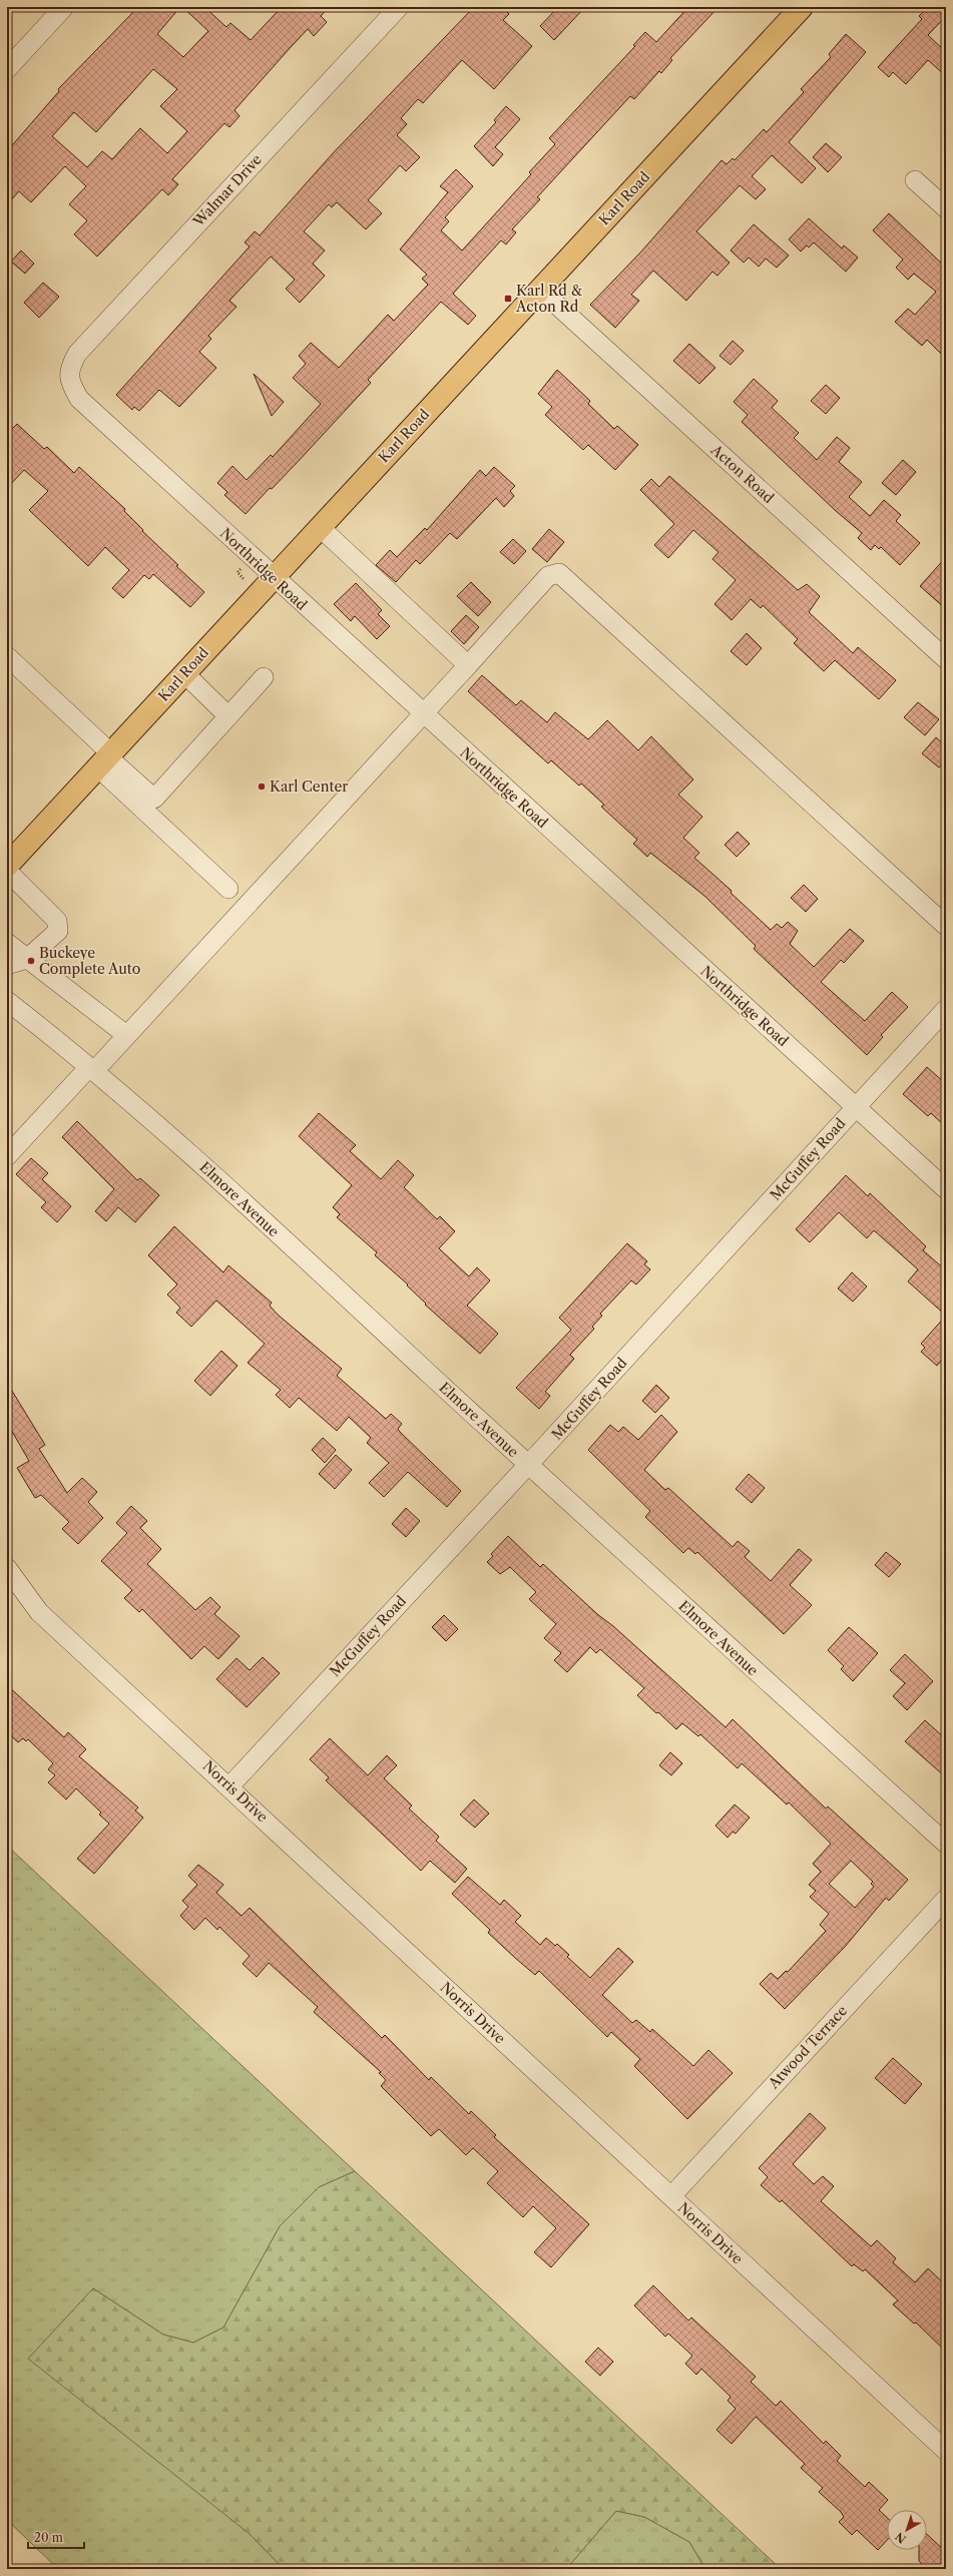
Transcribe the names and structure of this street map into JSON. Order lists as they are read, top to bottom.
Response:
{
  "streets": {
    "main road": ["Karl Road"],
    "street": [
      "Walmar Drive",
      "Acton Road",
      "Northridge Road",
      "McGuffey Road",
      "Elmore Avenue",
      "Norris Drive",
      "Atwood Terrace"
    ]
  },
  "crossings": [
    ["Walmar Drive", "Northridge Road"],
    ["Karl Road", "Acton Road"],
    ["Karl Road", "Northridge Road"],
    ["Northridge Road", "McGuffey Road"],
    ["McGuffey Road", "Elmore Avenue"],
    ["McGuffey Road", "Norris Drive"],
    ["Norris Drive", "Atwood Terrace"]
  ],
  "places": {
    "transit": ["Karl Rd & Acton Rd"],
    "other": ["Karl Center", "Buckeye Complete Auto"]
  },
  "scale_bar": "20 m",
  "north": "bottom left"
}
